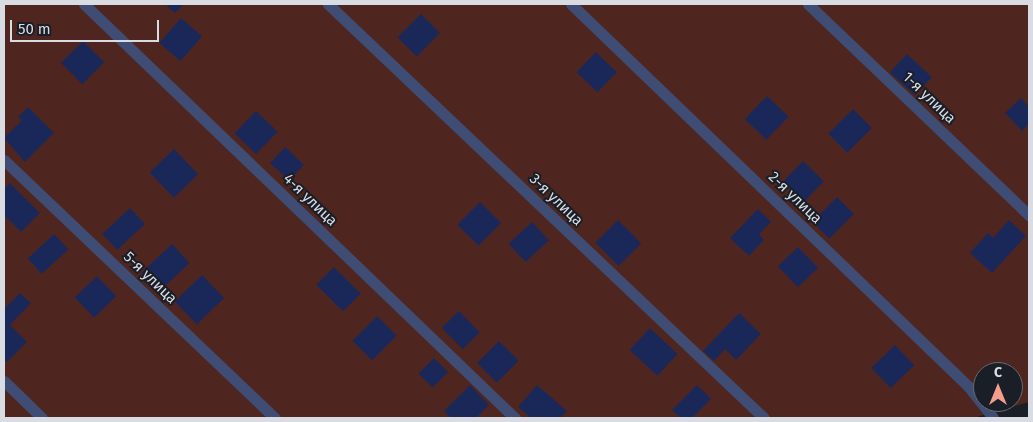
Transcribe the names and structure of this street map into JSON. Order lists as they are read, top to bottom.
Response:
{
  "streets": {
    "lane": [
      "1-я улица",
      "2-я улица",
      "4-я улица",
      "3-я улица",
      "5-я улица"
    ]
  },
  "scale_bar": "50 m",
  "north": "top"
}
